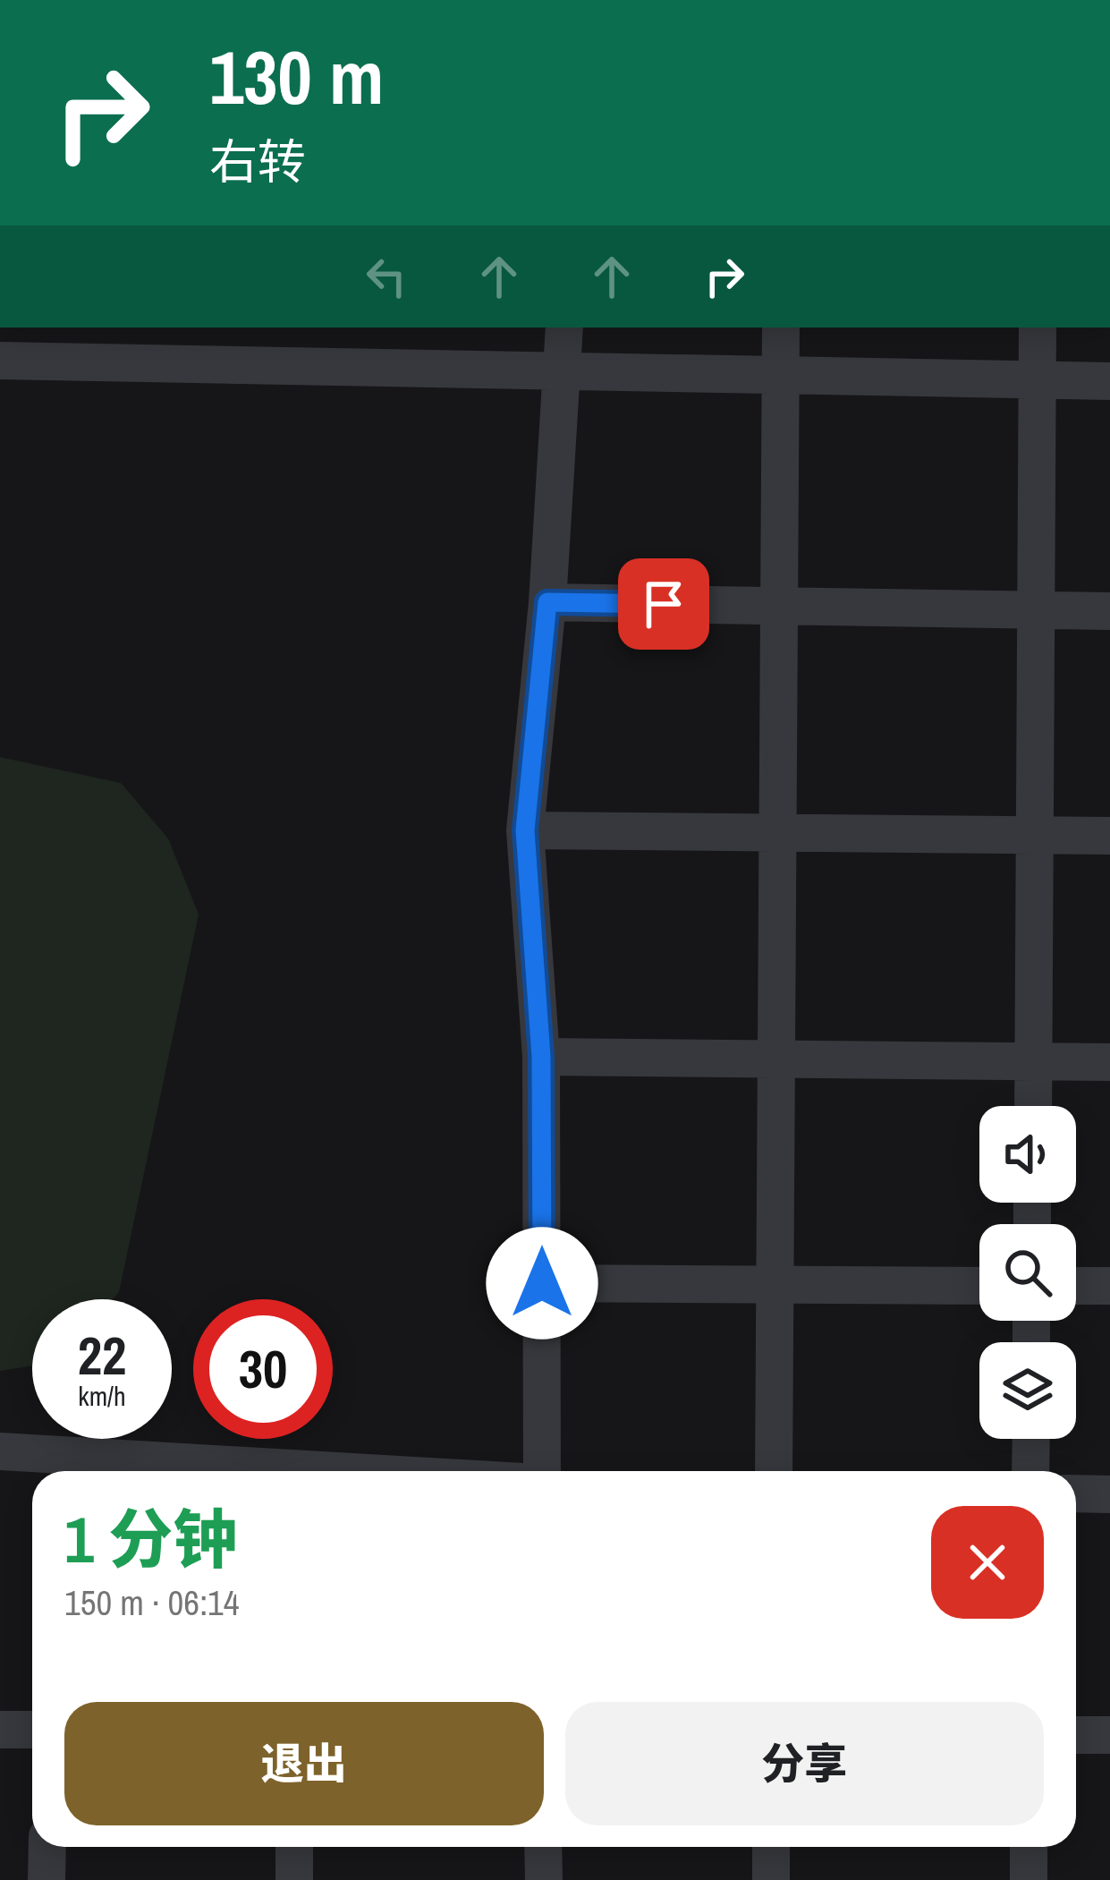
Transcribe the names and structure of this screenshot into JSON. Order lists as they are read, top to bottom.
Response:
{
  "page": {
    "turn": ["130 m", "右转"],
    "speed": "22 km/h",
    "limit": "30",
    "heading": ["1 分钟", "150 m · 06:14"],
    "buttons": ["退出", "分享"]
  }
}
